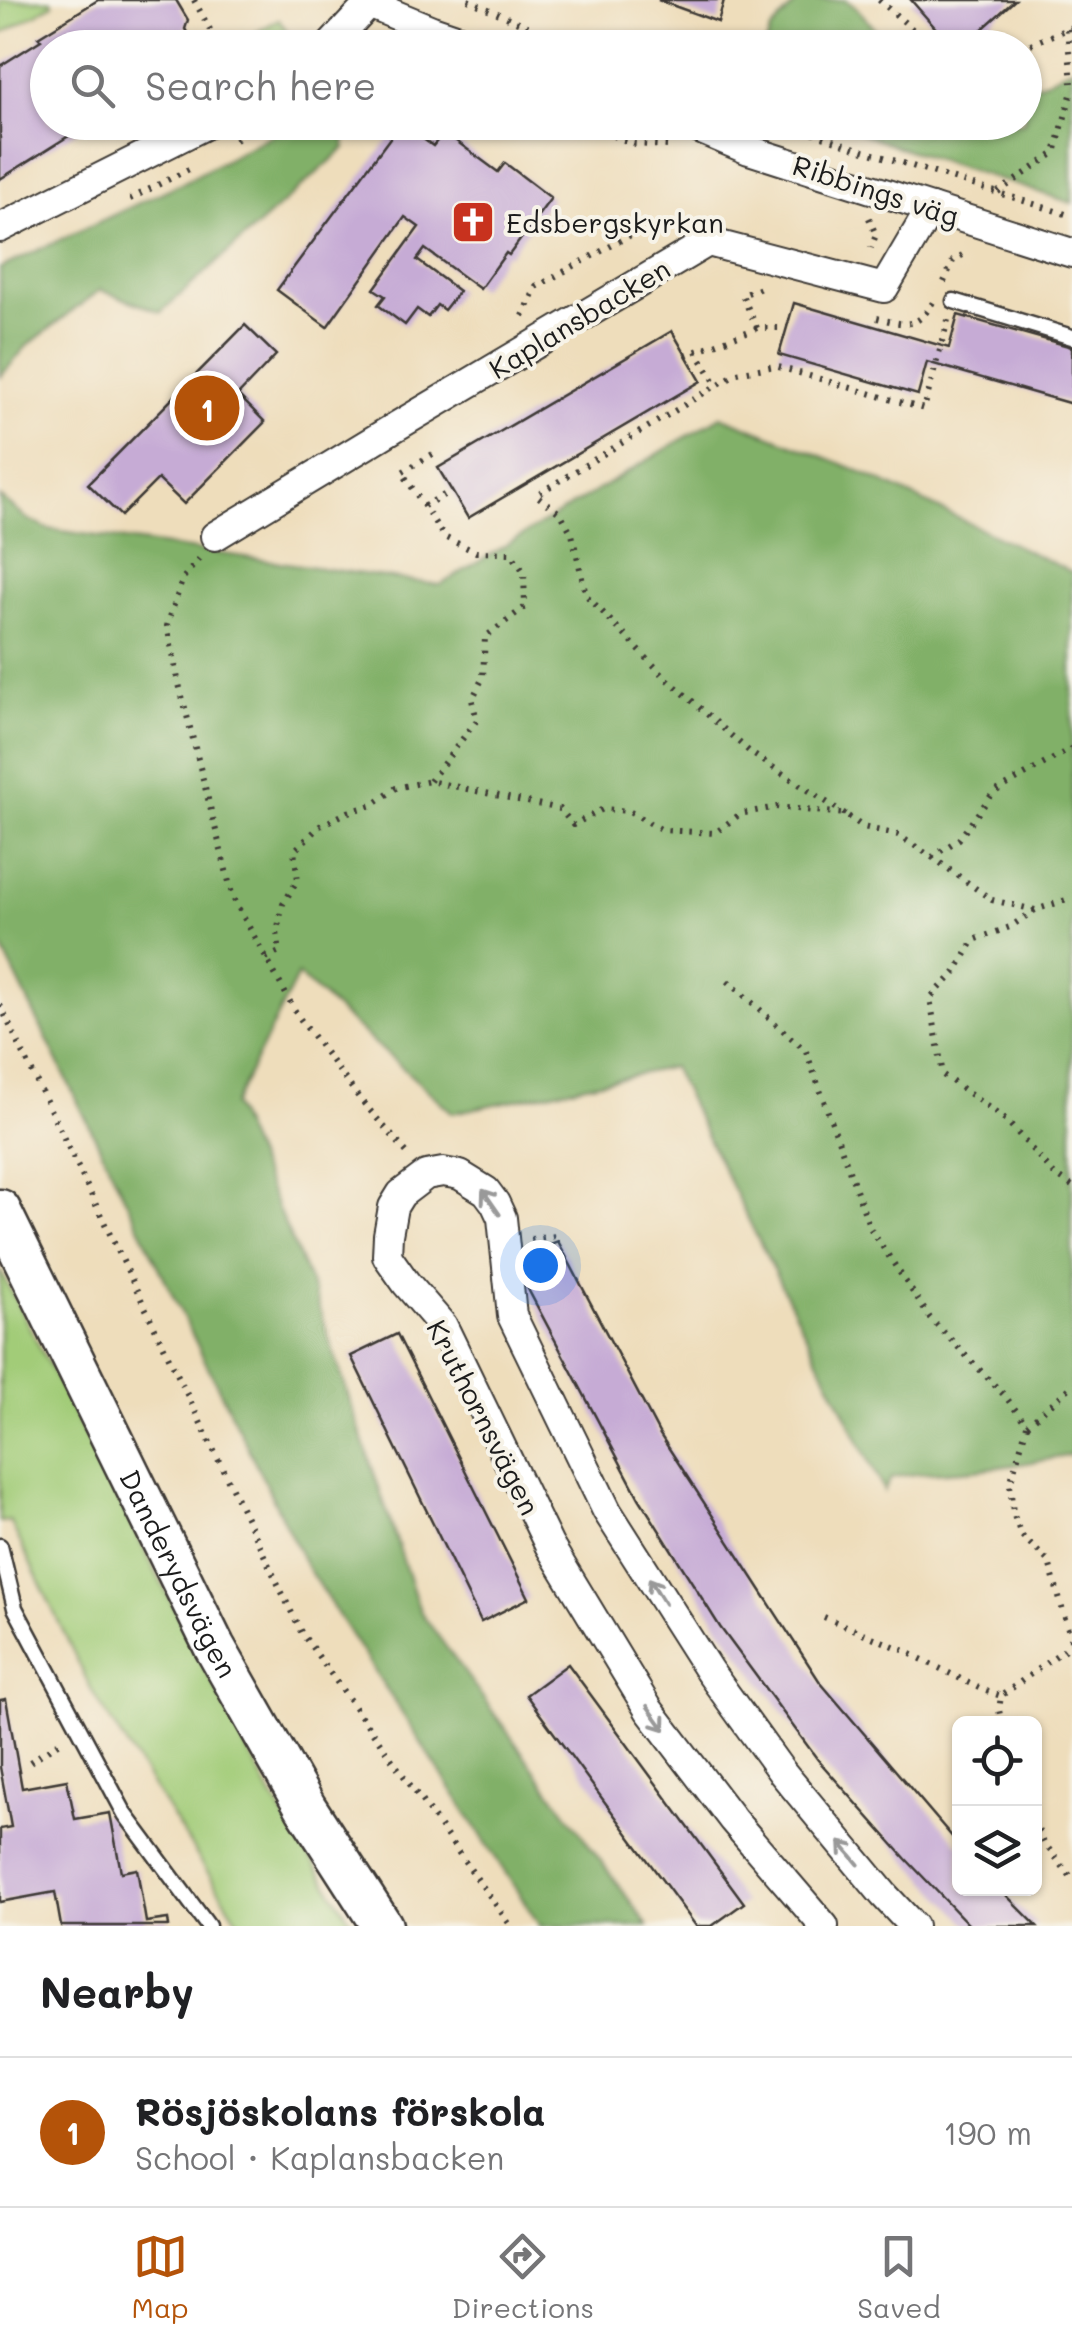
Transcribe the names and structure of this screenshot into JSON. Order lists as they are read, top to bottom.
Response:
{
  "streets": {
    "main road": ["Danderydsvägen"],
    "street": ["Ribbings väg", "Kaplansbacken", "Kruthornsvägen"]
  },
  "crossings": [
    ["Ribbings väg", "Kaplansbacken"]
  ],
  "places": {
    "church": ["Edsbergskyrkan"]
  },
  "page": {
    "search": "Search here",
    "pins": "1",
    "heading": "Nearby",
    "list": [
      {
        "mark": "1",
        "name": "Rösjöskolans förskola",
        "note": "School · Kaplansbacken",
        "value": "190 m"
      }
    ],
    "nav": ["Map", "Directions", "Saved"]
  }
}
